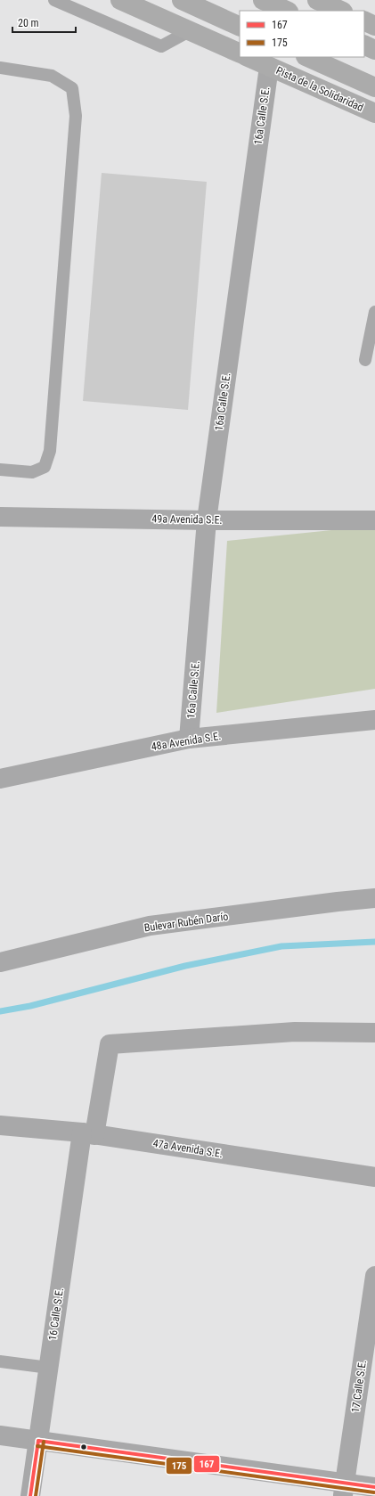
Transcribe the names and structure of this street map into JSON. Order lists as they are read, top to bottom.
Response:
{
  "streets": {
    "main road": ["Pista de la Solidaridad"],
    "street": [
      "16a Calle S.E.",
      "49a Avenida S.E.",
      "48a Avenida S.E.",
      "Bulevar Rubén Darío",
      "47a Avenida S.E.",
      "16 Calle S.E.",
      "17 Calle S.E."
    ]
  },
  "crossings": [
    ["Pista de la Solidaridad", "16a Calle S.E."],
    ["16a Calle S.E.", "49a Avenida S.E."],
    ["16a Calle S.E.", "48a Avenida S.E."],
    ["47a Avenida S.E.", "16 Calle S.E."]
  ],
  "lines": ["transit line 167", "transit line 175"],
  "legend": ["167", "175"],
  "scale_bar": "20 m"
}
